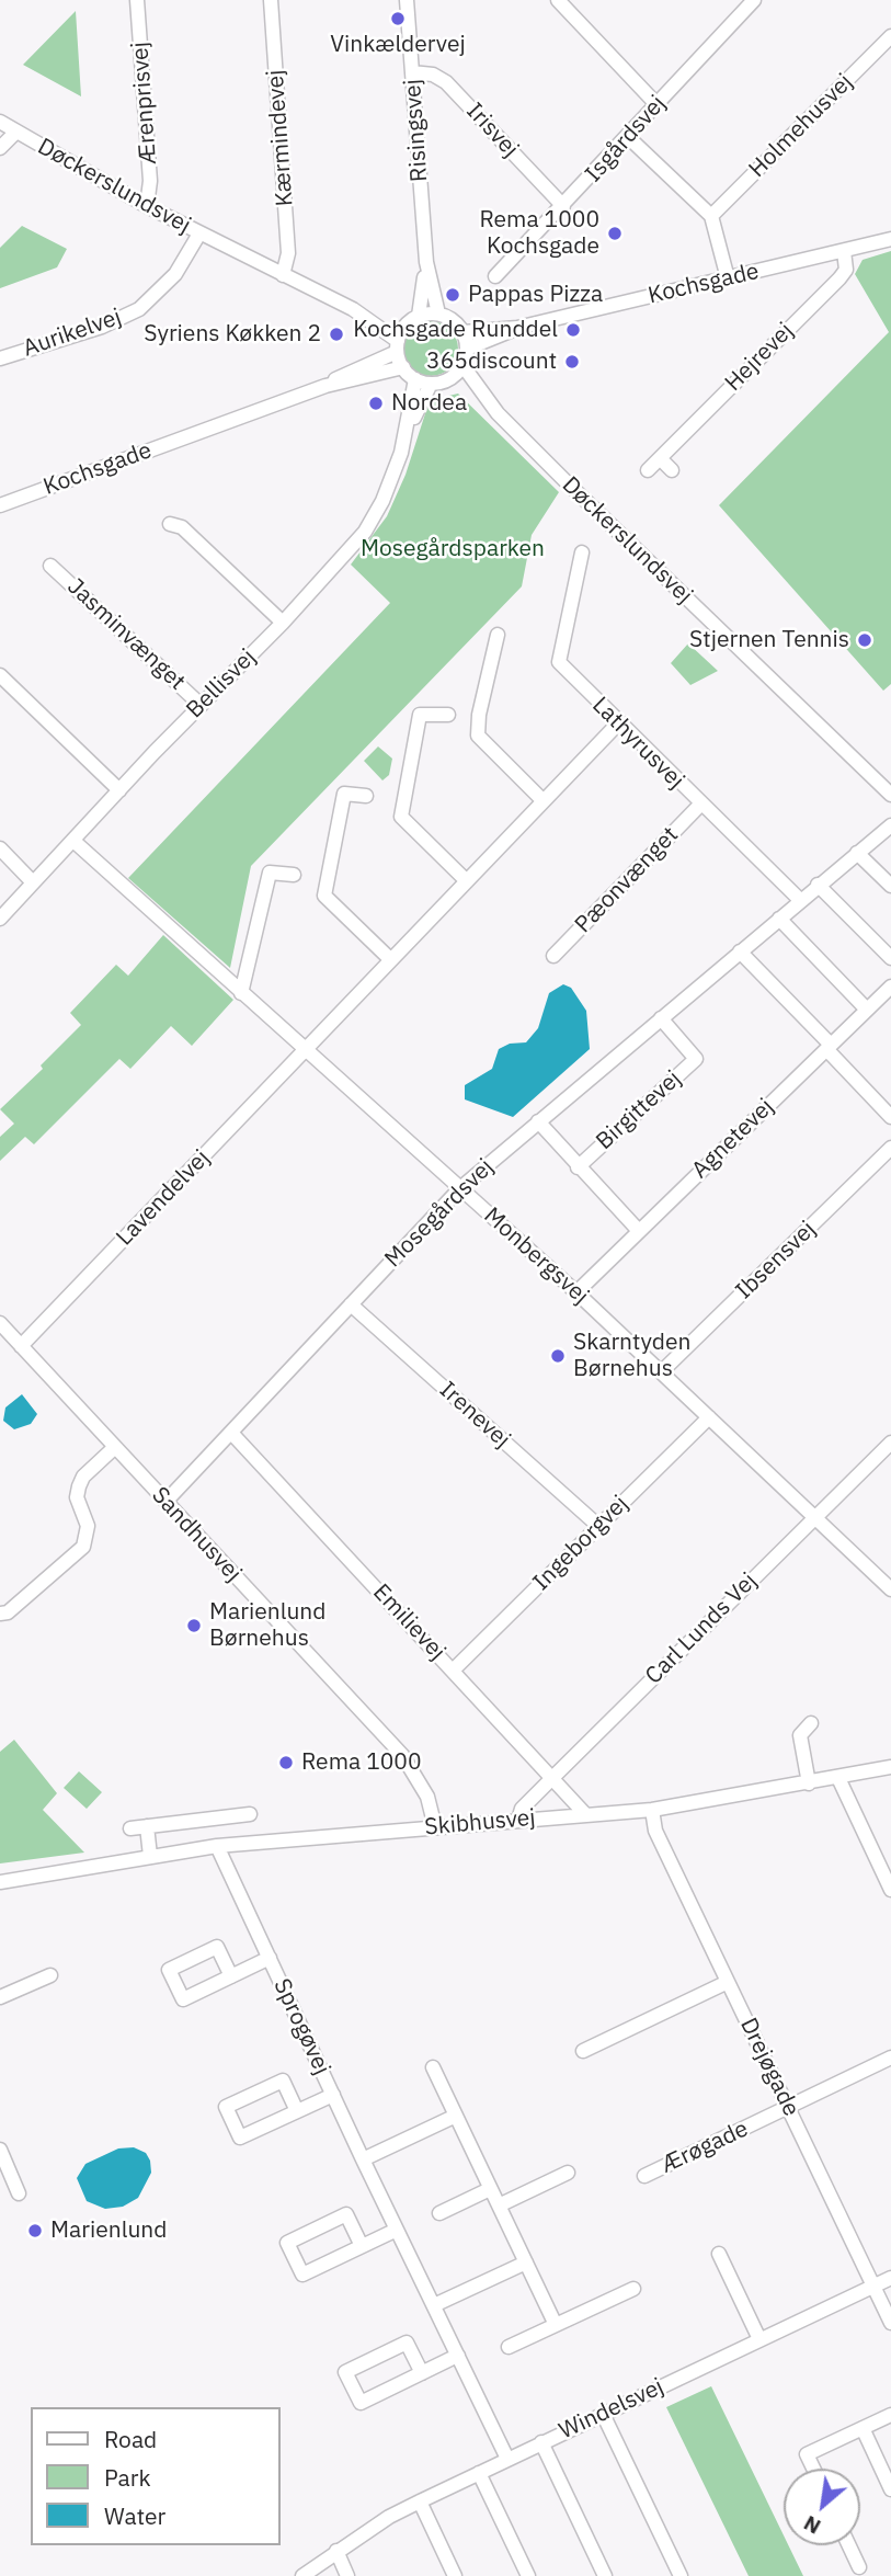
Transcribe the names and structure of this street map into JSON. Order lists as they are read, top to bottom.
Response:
{
  "streets": {
    "street": [
      "Ærenprisvej",
      "Holmehusvej",
      "Risingsvej",
      "Irisvej",
      "Kærmindevej",
      "Isgårdsvej",
      "Døckerslundsvej",
      "Kochsgade",
      "Aurikelvej",
      "Hejrevej",
      "Jasminvænget",
      "Bellisvej",
      "Lathyrusvej",
      "Pæonvænget",
      "Birgittevej",
      "Agnetevej",
      "Lavendelvej",
      "Mosegårdsvej",
      "Monbergsvej",
      "Ibsensvej",
      "Irenevej",
      "Sandhusvej",
      "Ingeborgvej",
      "Emilievej",
      "Carl Lunds Vej",
      "Skibhusvej",
      "Sprogøvej",
      "Drejøgade",
      "Ærøgade",
      "Windelsvej"
    ]
  },
  "crossings": [
    ["Ærenprisvej", "Døckerslundsvej"],
    ["Risingsvej", "Irisvej"],
    ["Risingsvej", "Døckerslundsvej"],
    ["Risingsvej", "Kochsgade"],
    ["Risingsvej", "Bellisvej"],
    ["Irisvej", "Isgårdsvej"],
    ["Kærmindevej", "Døckerslundsvej"],
    ["Døckerslundsvej", "Kochsgade"],
    ["Døckerslundsvej", "Aurikelvej"],
    ["Døckerslundsvej", "Bellisvej"],
    ["Kochsgade", "Hejrevej"],
    ["Kochsgade", "Bellisvej"],
    ["Jasminvænget", "Bellisvej"],
    ["Bellisvej", "Monbergsvej"],
    ["Lathyrusvej", "Pæonvænget"],
    ["Lathyrusvej", "Lavendelvej"],
    ["Lathyrusvej", "Mosegårdsvej"],
    ["Birgittevej", "Agnetevej"],
    ["Birgittevej", "Mosegårdsvej"],
    ["Agnetevej", "Monbergsvej"],
    ["Lavendelvej", "Monbergsvej"],
    ["Lavendelvej", "Sandhusvej"],
    ["Mosegårdsvej", "Monbergsvej"],
    ["Mosegårdsvej", "Irenevej"],
    ["Mosegårdsvej", "Sandhusvej"],
    ["Mosegårdsvej", "Emilievej"],
    ["Monbergsvej", "Ibsensvej"],
    ["Monbergsvej", "Ingeborgvej"],
    ["Monbergsvej", "Carl Lunds Vej"],
    ["Irenevej", "Ingeborgvej"],
    ["Sandhusvej", "Skibhusvej"],
    ["Ingeborgvej", "Emilievej"],
    ["Emilievej", "Carl Lunds Vej"],
    ["Emilievej", "Skibhusvej"],
    ["Carl Lunds Vej", "Skibhusvej"],
    ["Skibhusvej", "Sprogøvej"],
    ["Skibhusvej", "Drejøgade"],
    ["Sprogøvej", "Windelsvej"],
    ["Drejøgade", "Ærøgade"],
    ["Drejøgade", "Windelsvej"]
  ],
  "parks": ["Mosegårdsparken"],
  "places": [
    "Vinkældervej",
    "Rema 1000 Kochsgade",
    "Pappas Pizza",
    "Kochsgade Runddel",
    "Syriens Køkken 2",
    "365discount",
    "Nordea",
    "Stjernen Tennis",
    "Skarntyden Børnehus",
    "Marienlund Børnehus",
    "Rema 1000",
    "Marienlund"
  ],
  "legend": ["Road", "Park", "Water"],
  "north": "bottom left"
}
